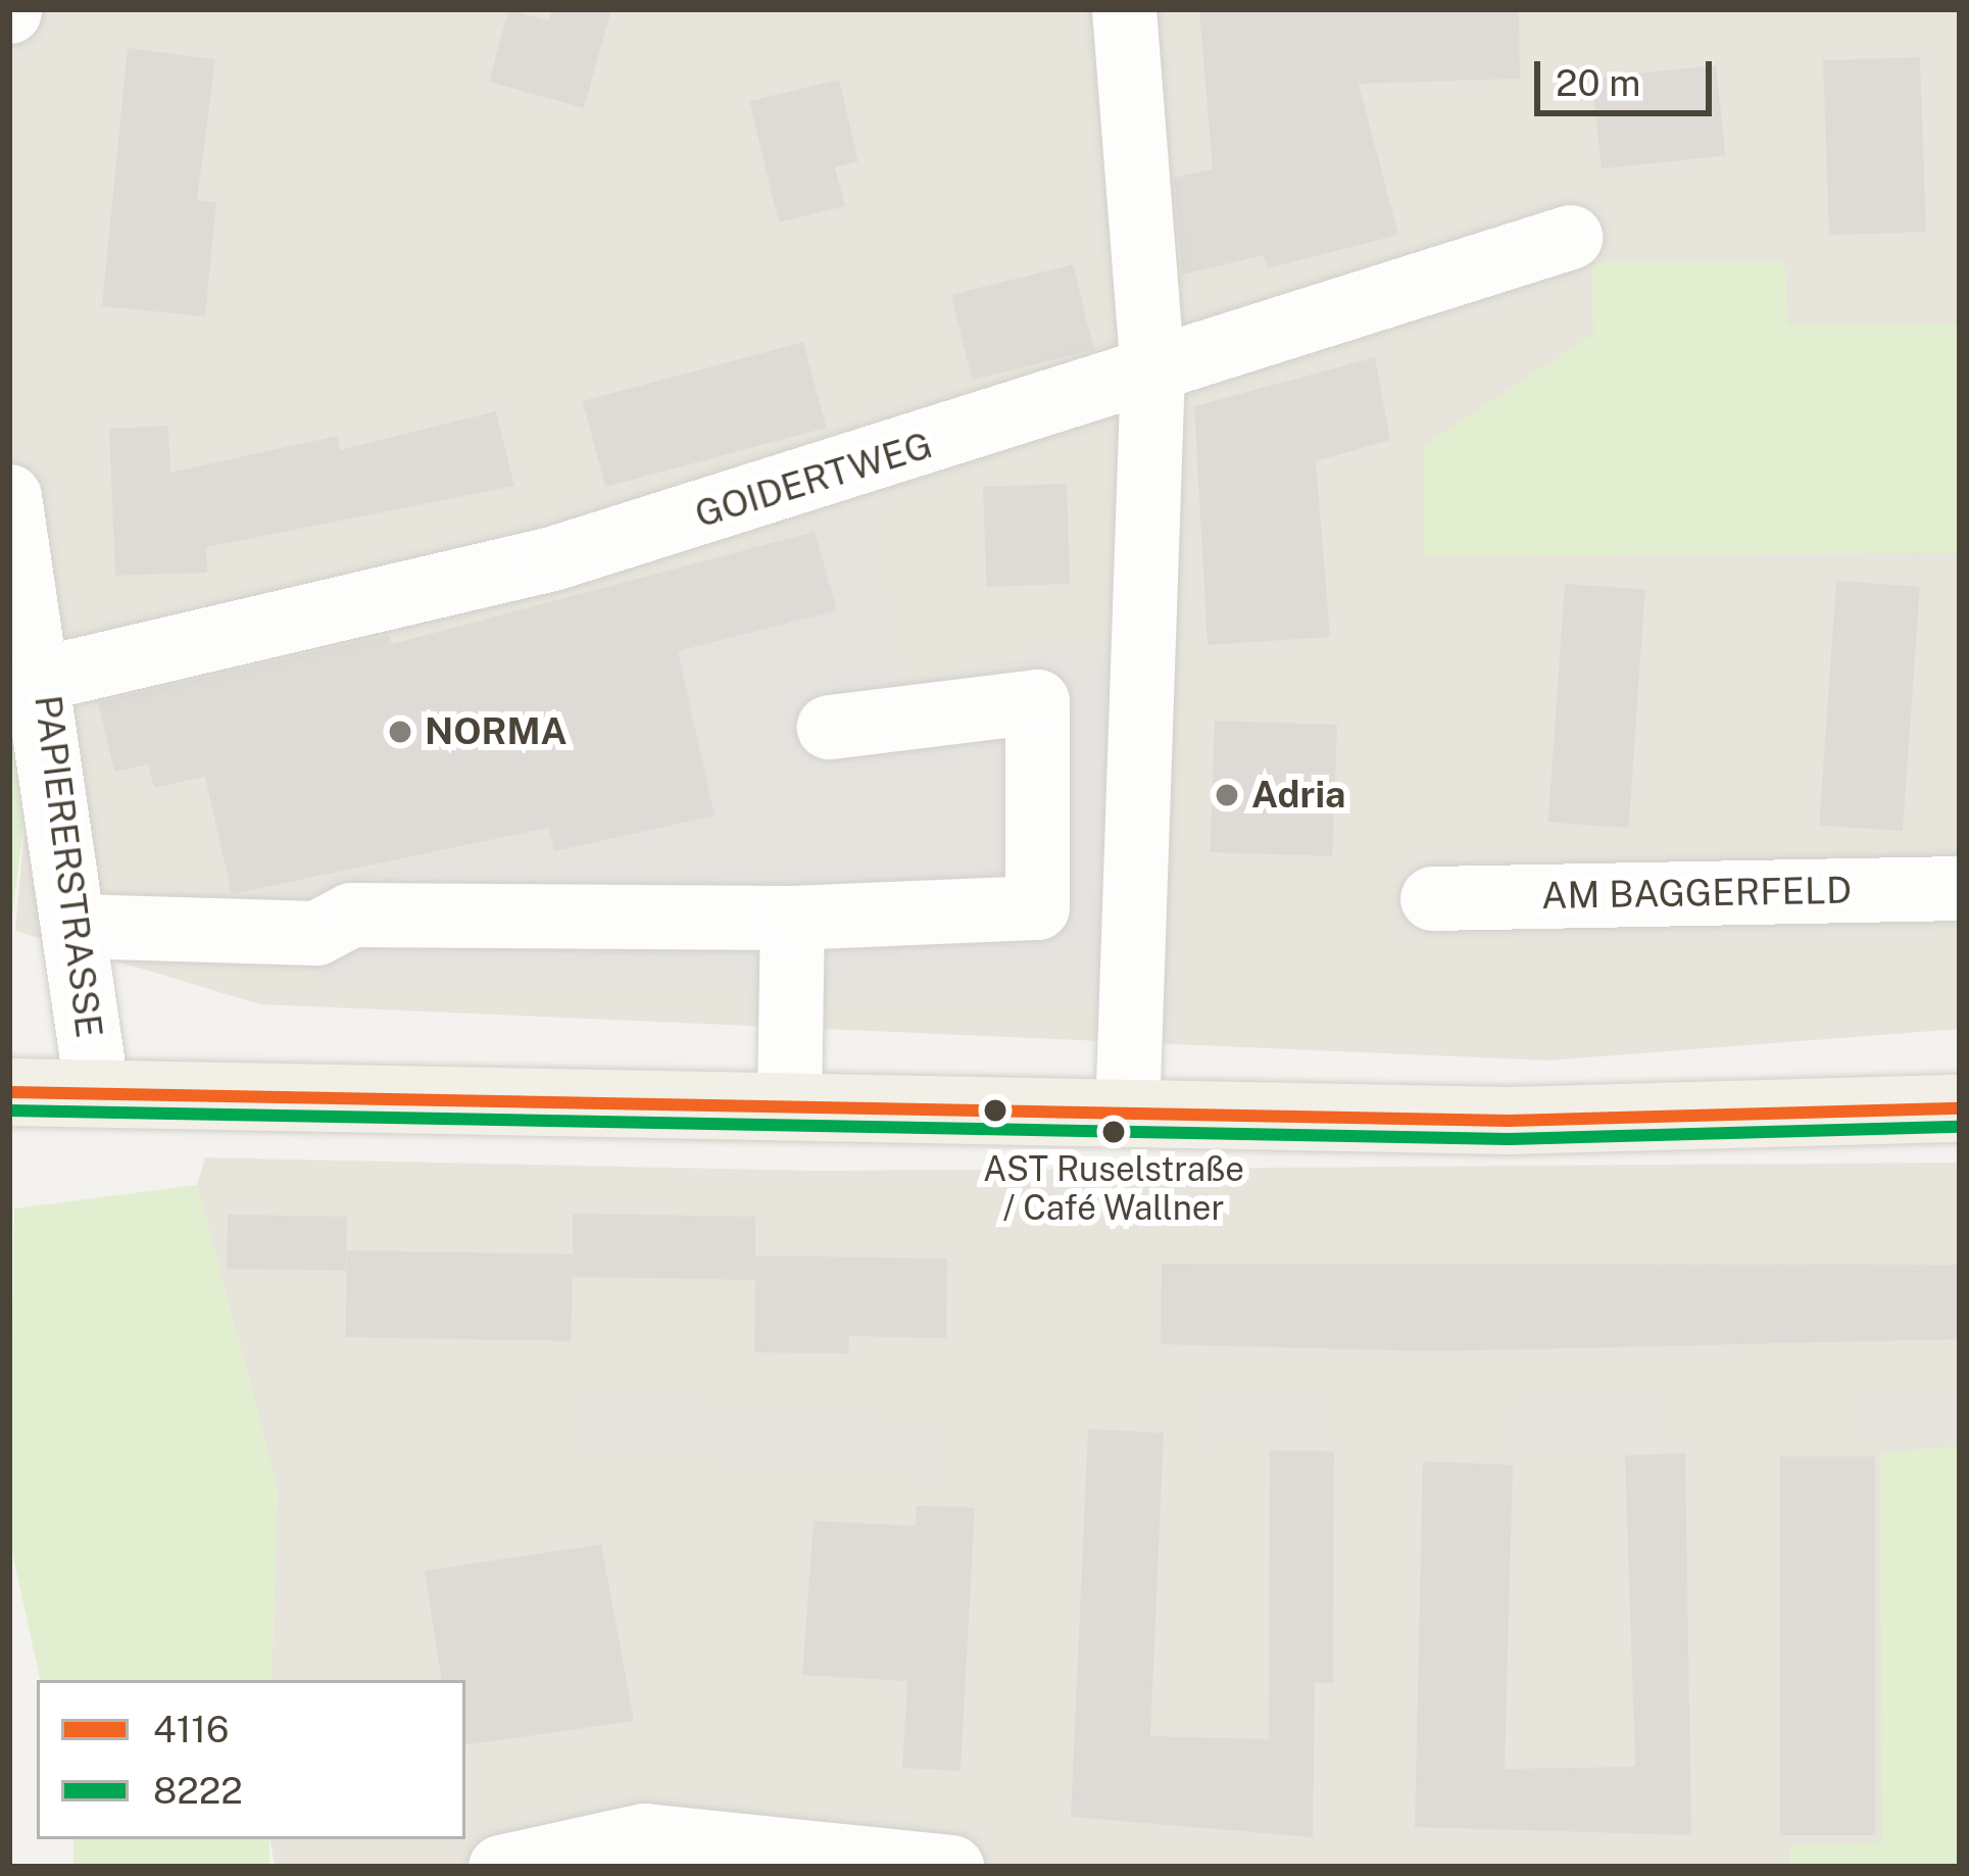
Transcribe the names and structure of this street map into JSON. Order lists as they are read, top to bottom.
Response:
{
  "streets": {
    "street": ["GOIDERTWEG", "PAPIERERSTRASSE", "AM BAGGERFELD"]
  },
  "crossings": [
    ["GOIDERTWEG", "PAPIERERSTRASSE"]
  ],
  "places": ["NORMA", "Adria", "AST Ruselstraße / Café Wallner"],
  "lines": ["transit line 4116", "transit line 8222"],
  "legend": ["4116", "8222"],
  "scale_bar": "20 m"
}
